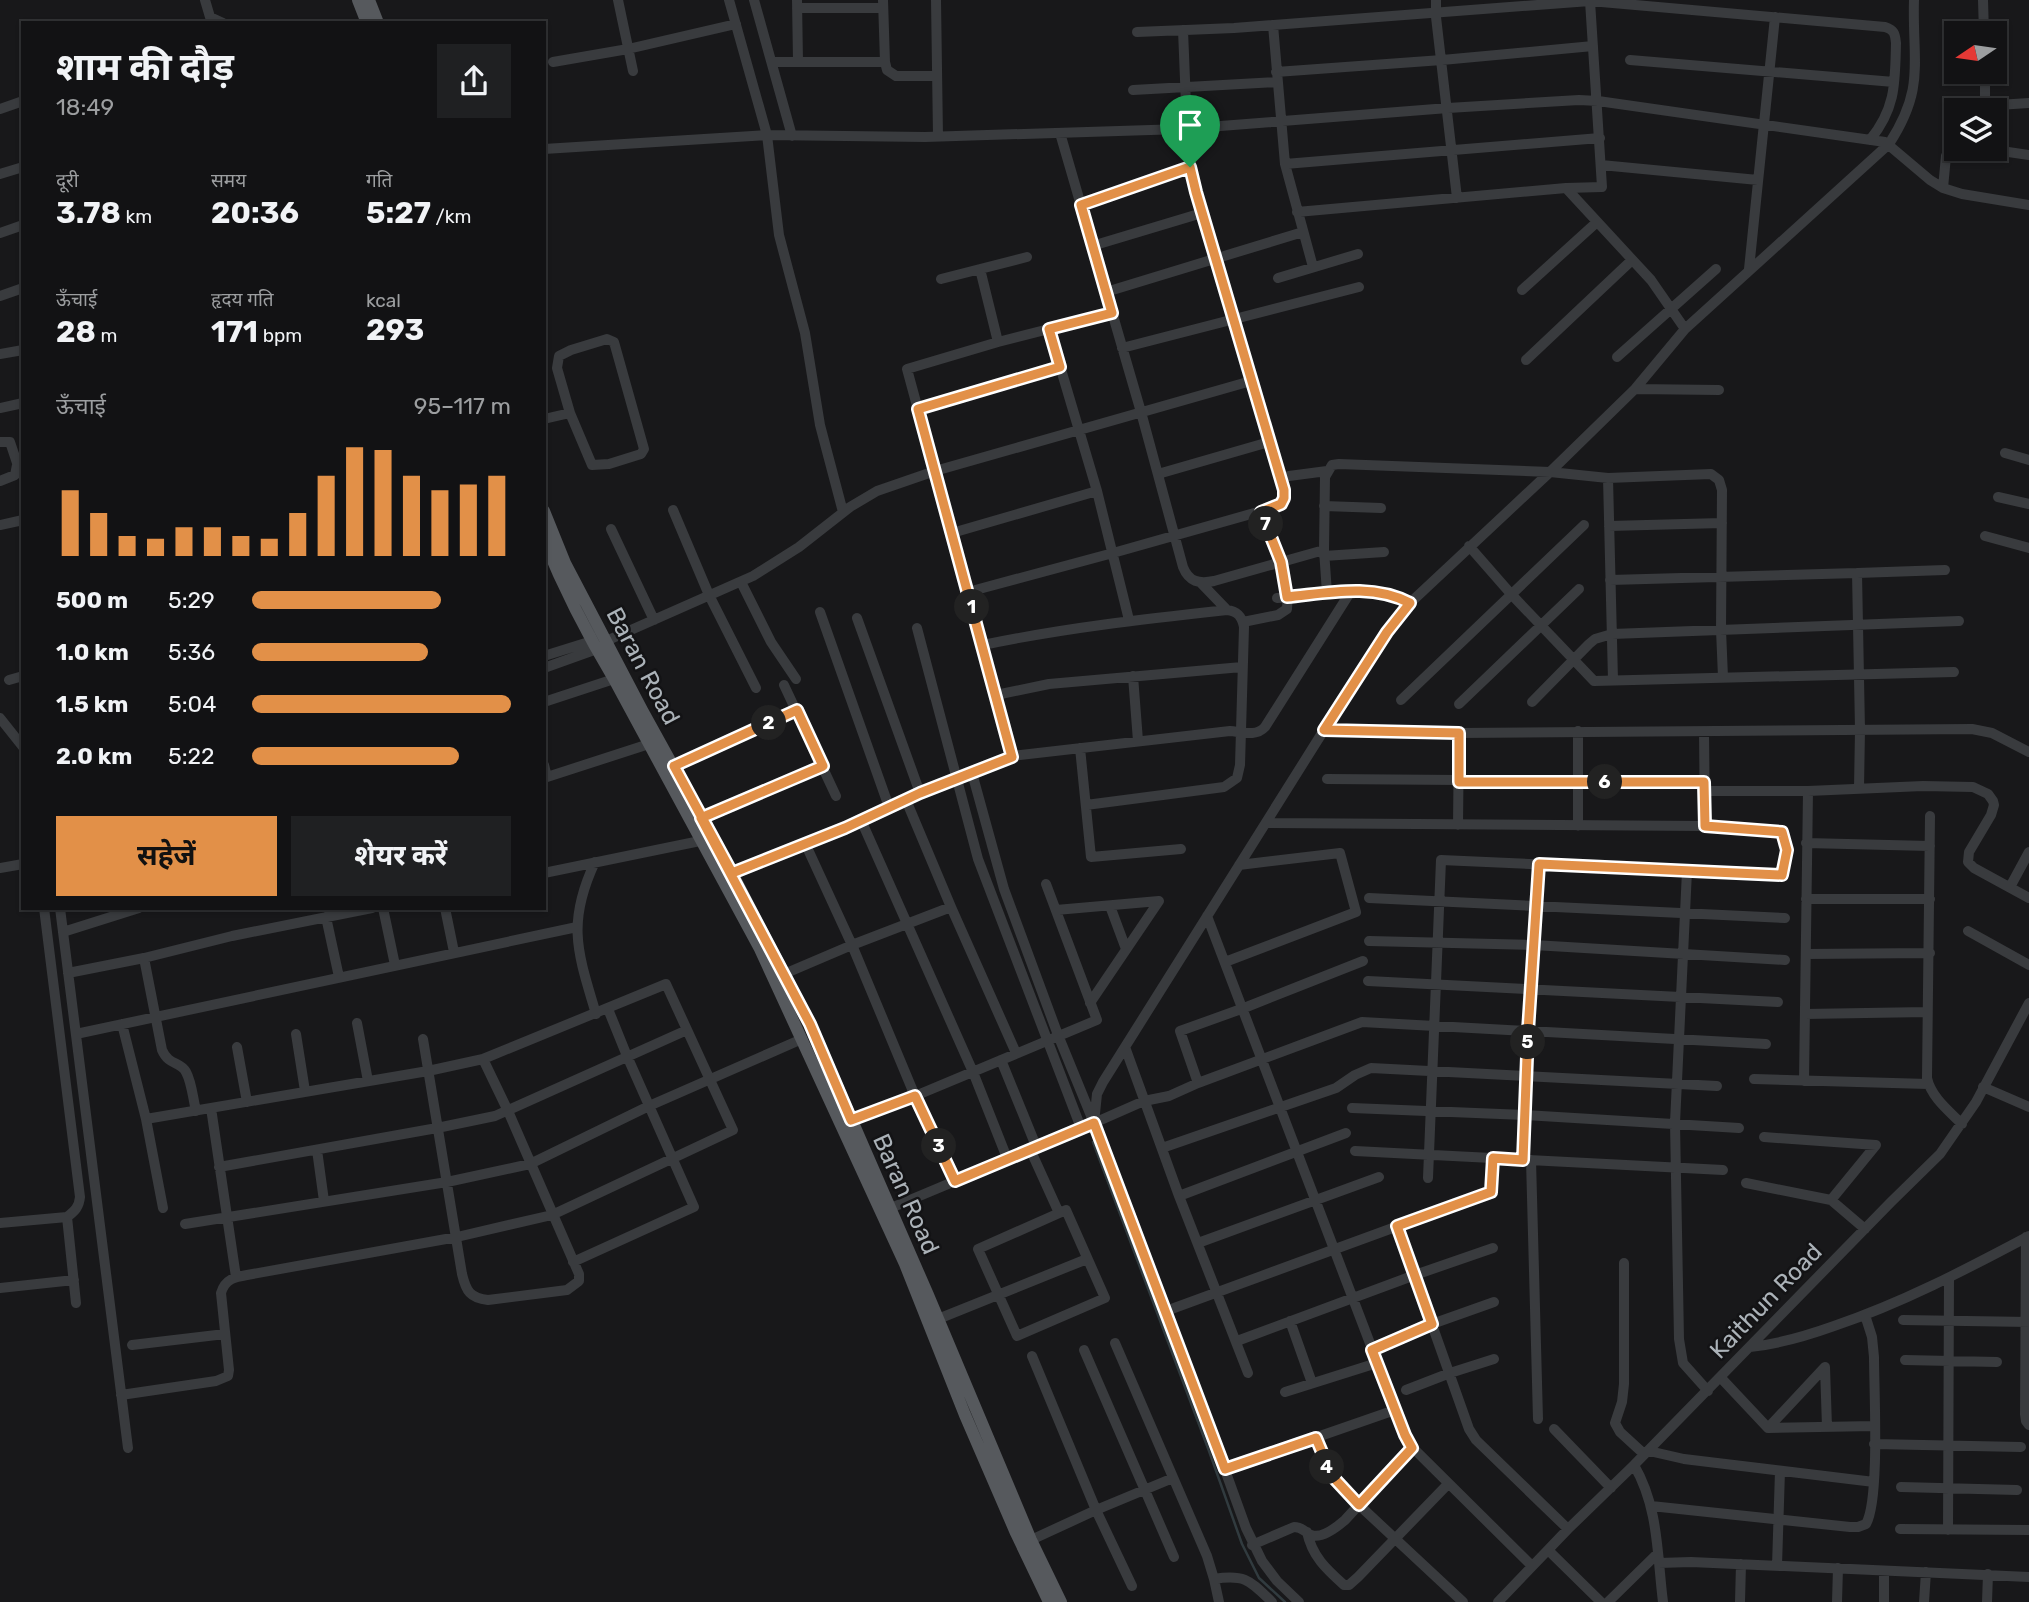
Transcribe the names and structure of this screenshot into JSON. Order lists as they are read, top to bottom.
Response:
{
  "streets": {
    "main road": ["Baran Road"],
    "street": ["Kaithun Road"]
  },
  "north": "left",
  "page": {
    "heading": ["शाम की दौड़", "18:49"],
    "stats": [
      ["दूरी", "3.78 km"],
      ["समय", "20:36"],
      ["गति", "5:27 /km"],
      ["ऊँचाई", "28 m"],
      ["हृदय गति", "171 bpm"],
      ["kcal", "293"]
    ],
    "chart": ["ऊँचाई", "95–117 m"],
    "pins": [
      "7",
      "1",
      "2",
      "6",
      "5",
      "3",
      "4"
    ],
    "list": [
      {
        "name": "500 m",
        "note": "5:29"
      },
      {
        "name": "1.0 km",
        "note": "5:36"
      },
      {
        "name": "1.5 km",
        "note": "5:04"
      },
      {
        "name": "2.0 km",
        "note": "5:22"
      }
    ],
    "buttons": ["सहेजें", "शेयर करें"]
  }
}
